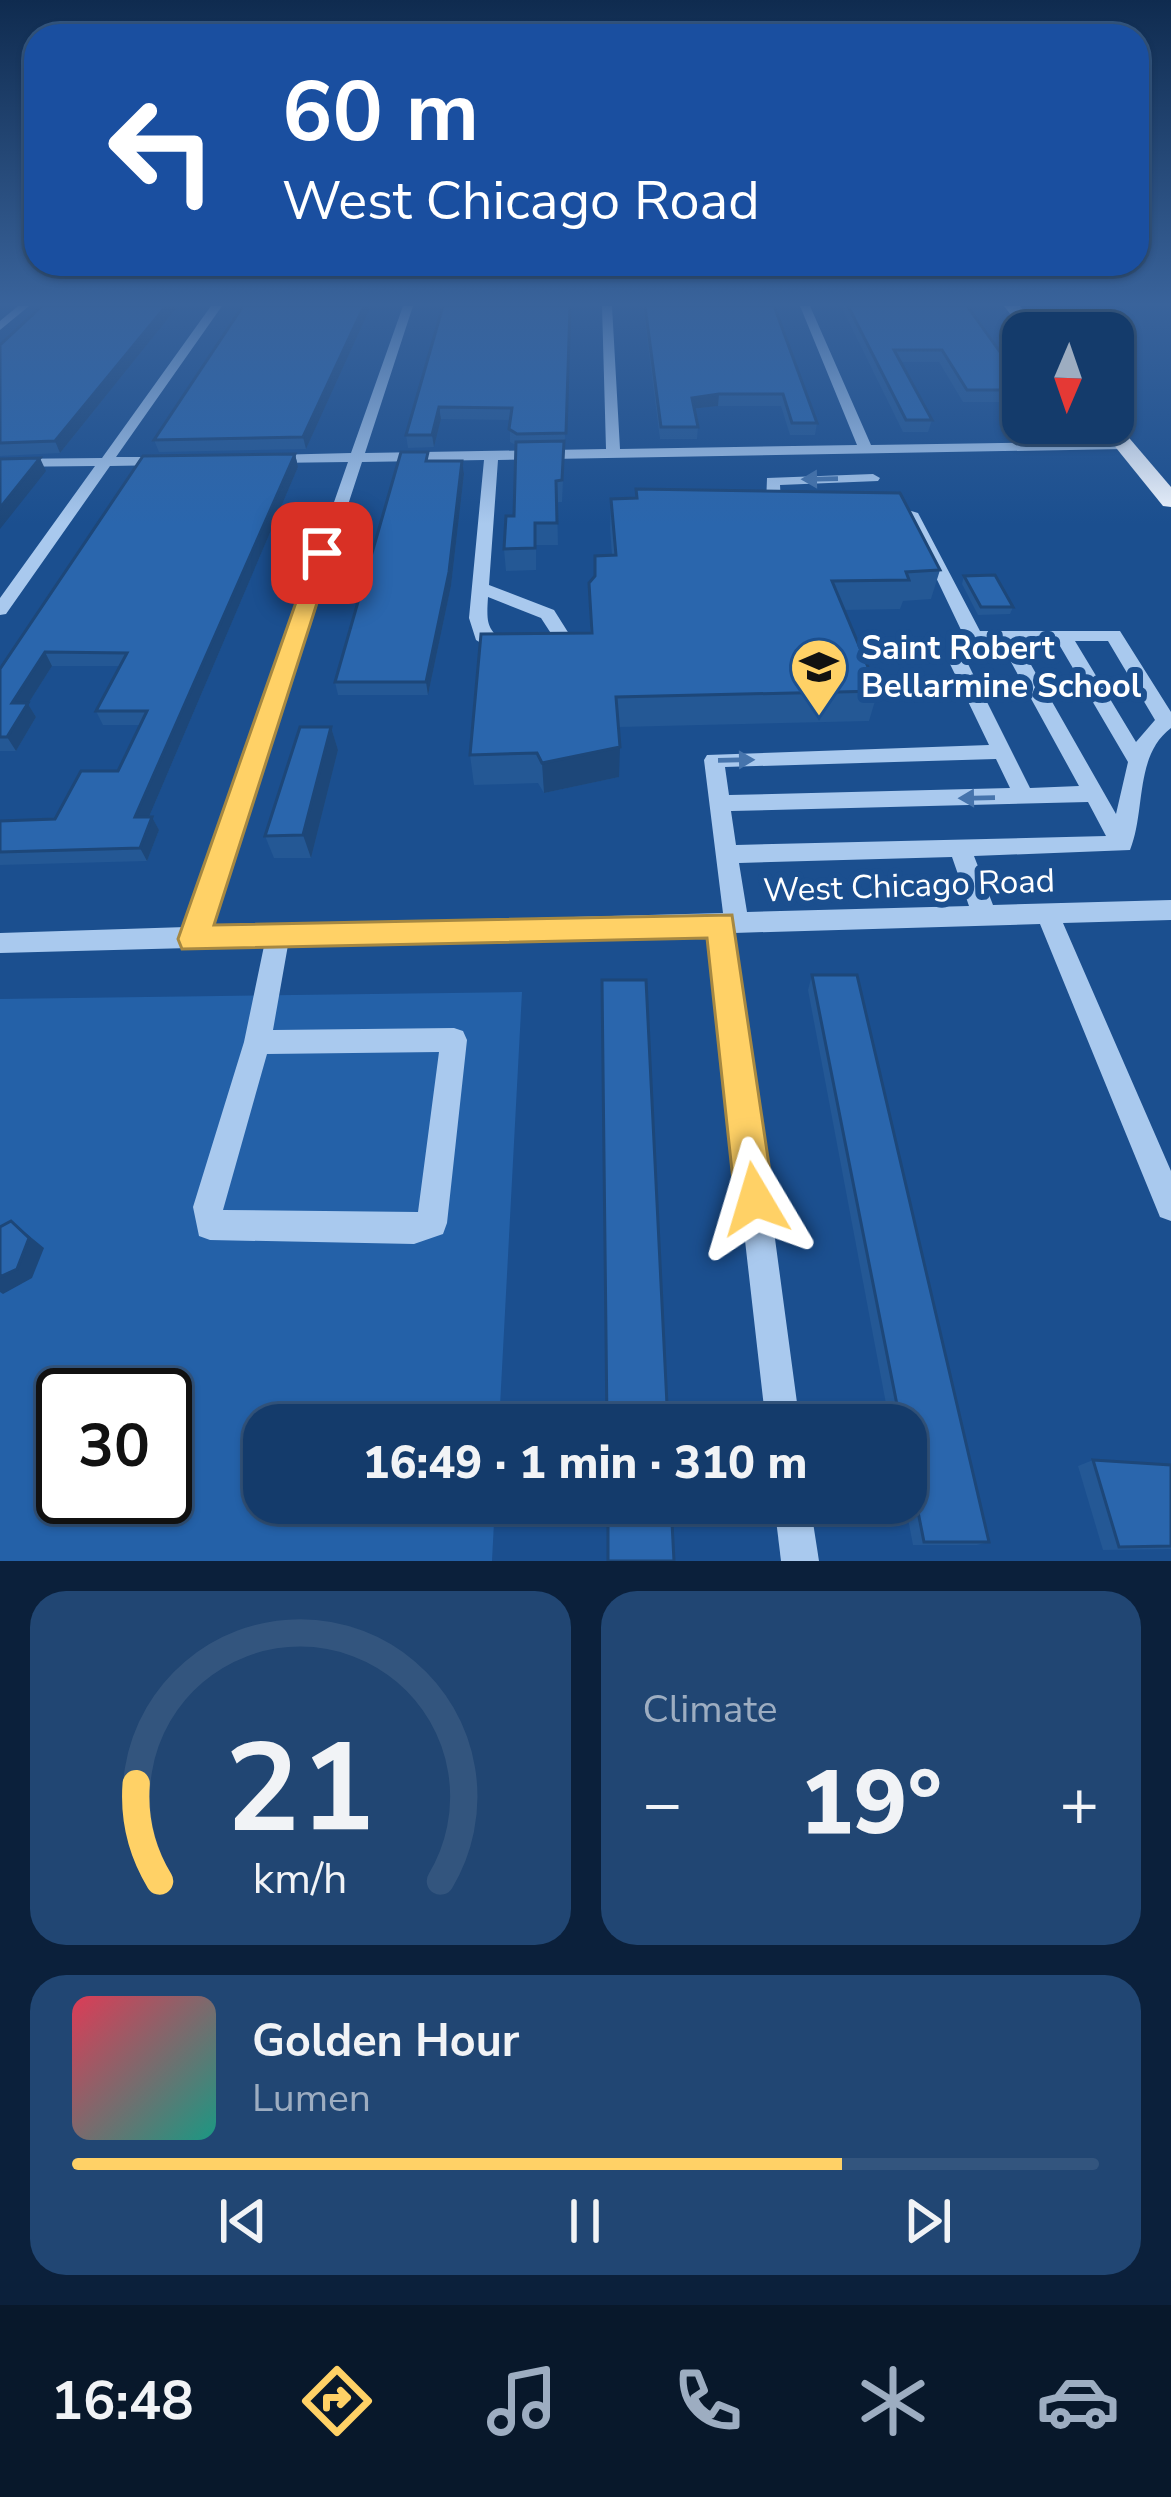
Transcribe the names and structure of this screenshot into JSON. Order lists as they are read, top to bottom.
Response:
{
  "streets": {
    "street": ["West Chicago Road"]
  },
  "places": {
    "school or university": ["Saint Robert Bellarmine School"]
  },
  "north": "bottom",
  "page": {
    "turn": ["60 m", "West Chicago Road"],
    "limit": "30",
    "trip": "16:49 · 1 min · 310 m",
    "tile": "Climate",
    "heat": ["−", "19°", "+"],
    "song": ["Golden Hour", "Lumen"],
    "tabs": "16:48",
    "gauge": ["21", "km/h"]
  }
}
